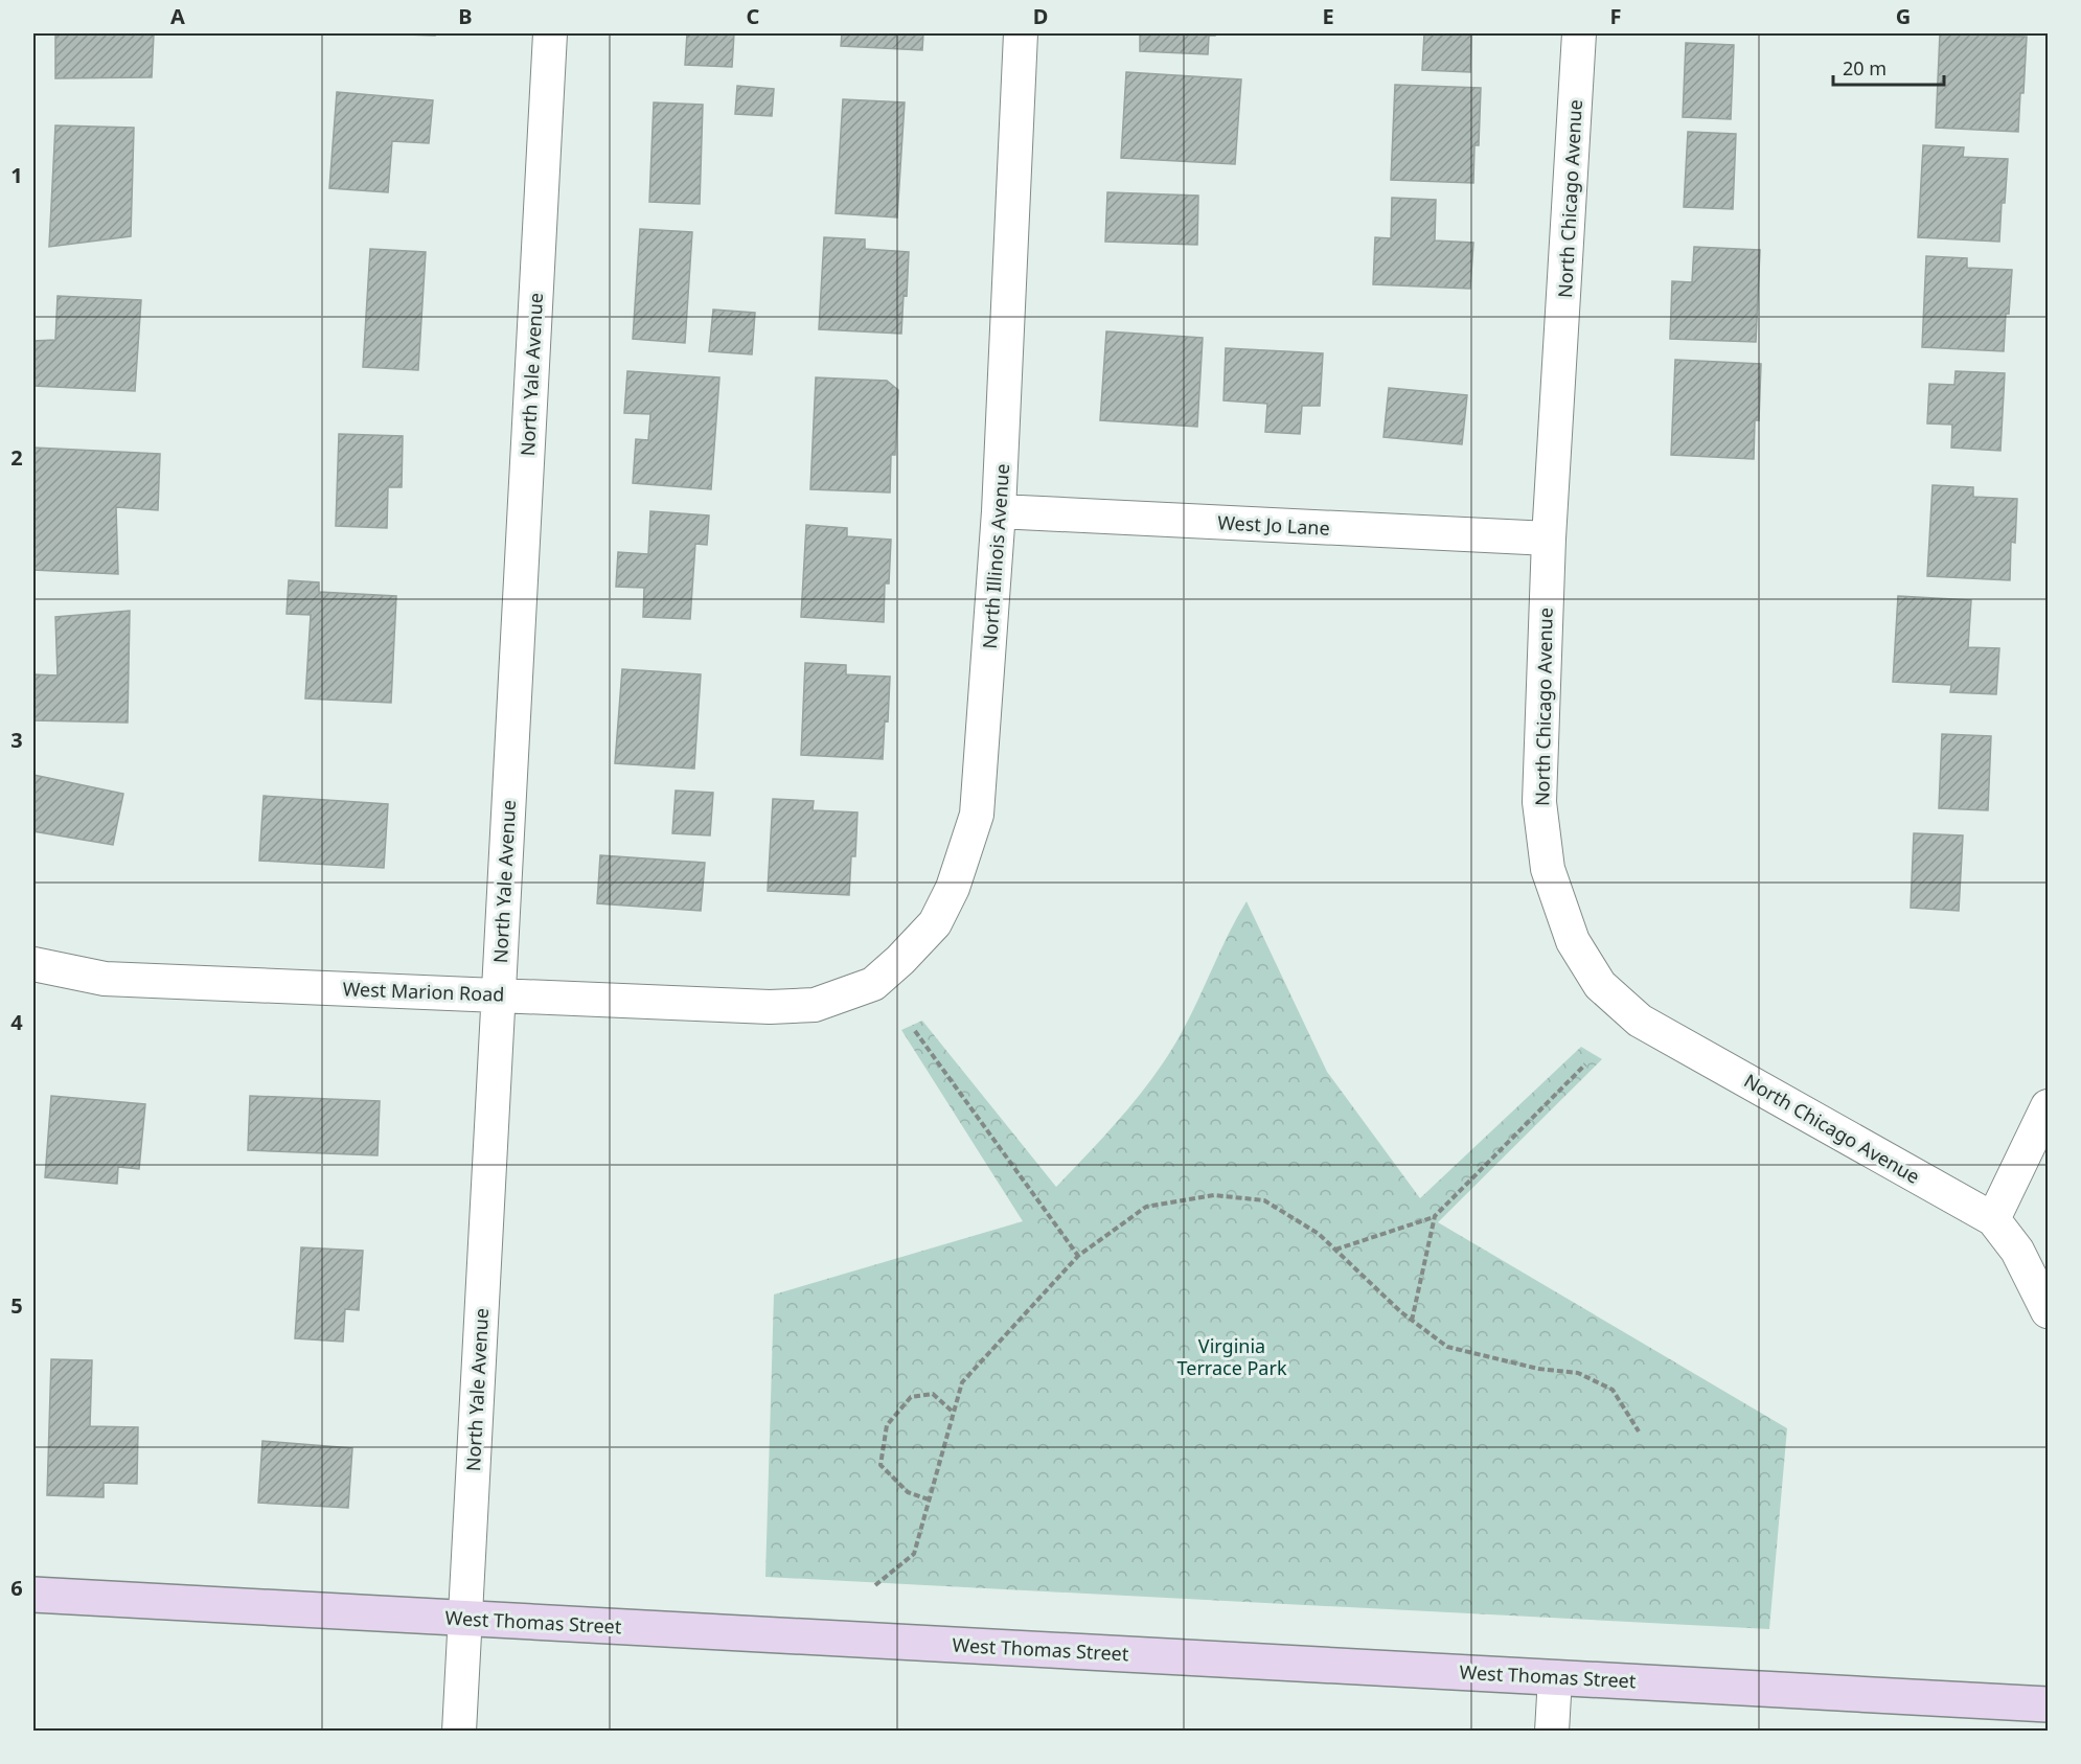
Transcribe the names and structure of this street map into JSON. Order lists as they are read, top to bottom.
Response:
{
  "streets": {
    "street": [
      "North Chicago Avenue",
      "North Yale Avenue",
      "West Jo Lane",
      "North Illinois Avenue",
      "West Marion Road",
      "West Thomas Street"
    ]
  },
  "crossings": [
    ["North Chicago Avenue", "West Jo Lane"],
    ["North Yale Avenue", "West Marion Road"],
    ["North Yale Avenue", "West Thomas Street"],
    ["West Jo Lane", "North Illinois Avenue"],
    ["North Illinois Avenue", "West Marion Road"]
  ],
  "parks": ["Virginia Terrace Park"],
  "scale_bar": "20 m",
  "grid": {
    "columns": [
      "A",
      "B",
      "C",
      "D",
      "E",
      "F",
      "G"
    ],
    "rows": [
      "1",
      "2",
      "3",
      "4",
      "5",
      "6"
    ]
  }
}
